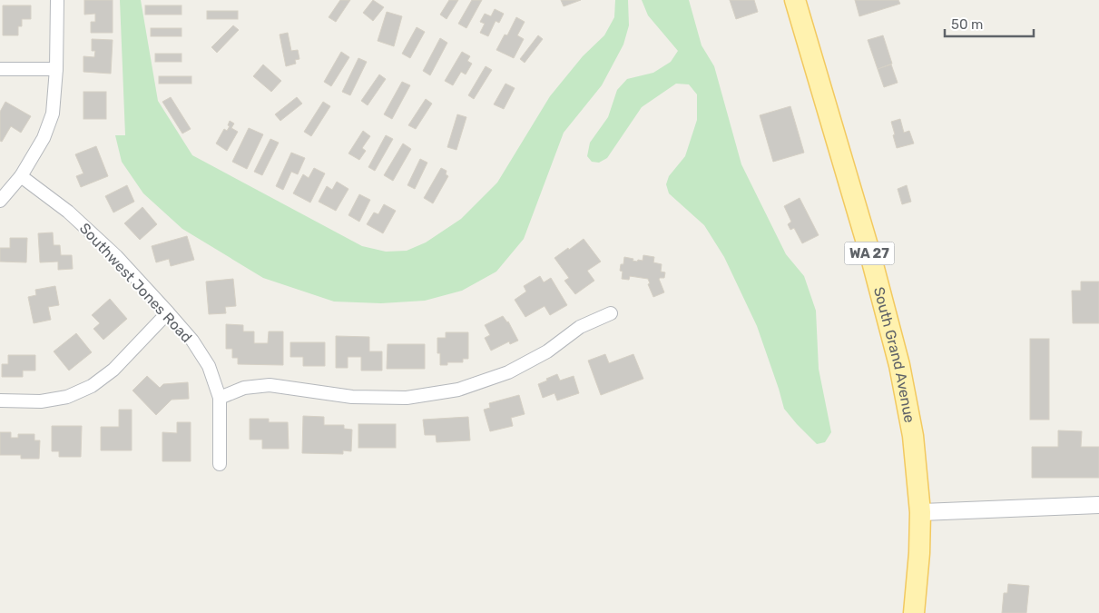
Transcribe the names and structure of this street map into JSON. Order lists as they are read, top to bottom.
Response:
{
  "streets": {
    "main road": ["WA 27", "South Grand Avenue"],
    "street": ["Southwest Jones Road"]
  },
  "scale_bar": "50 m"
}
